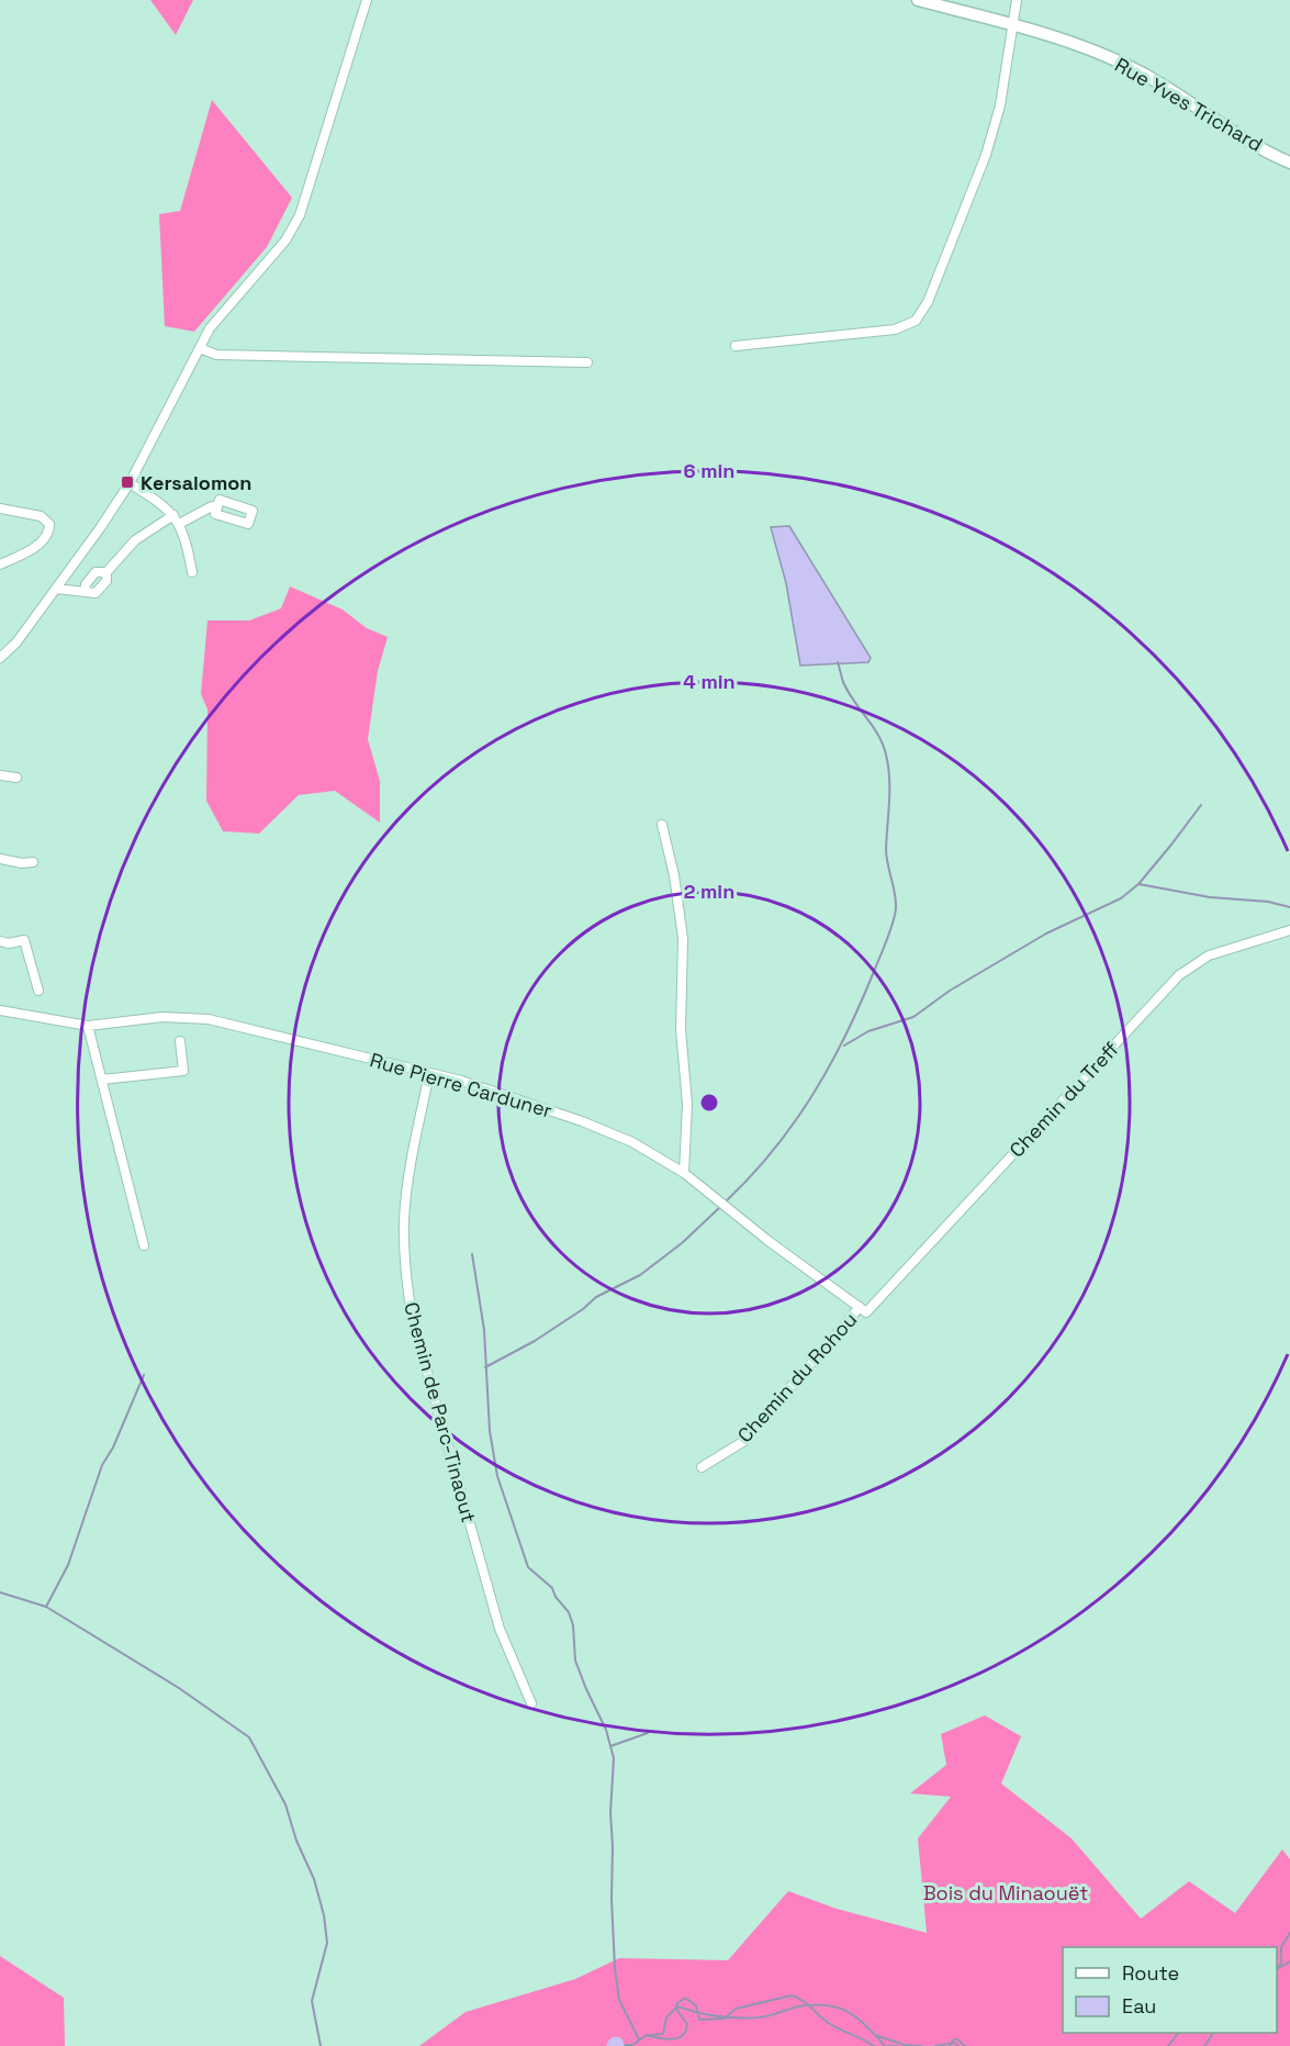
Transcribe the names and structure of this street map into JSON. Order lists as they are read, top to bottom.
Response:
{
  "streets": {
    "main road": ["Rue Yves Trichard"],
    "street": [
      "Rue Pierre Carduner",
      "Chemin du Treff",
      "Chemin du Rohou",
      "Chemin de Parc-Tinaout"
    ]
  },
  "crossings": [
    ["Rue Pierre Carduner", "Chemin du Treff"],
    ["Rue Pierre Carduner", "Chemin du Rohou"],
    ["Rue Pierre Carduner", "Chemin de Parc-Tinaout"],
    ["Chemin du Treff", "Chemin du Rohou"]
  ],
  "parks": ["Bois du Minaouët"],
  "places": {
    "transit": ["Kersalomon"]
  },
  "legend": ["Route", "Eau"],
  "rings": ["6 min", "4 min", "2 min"]
}
